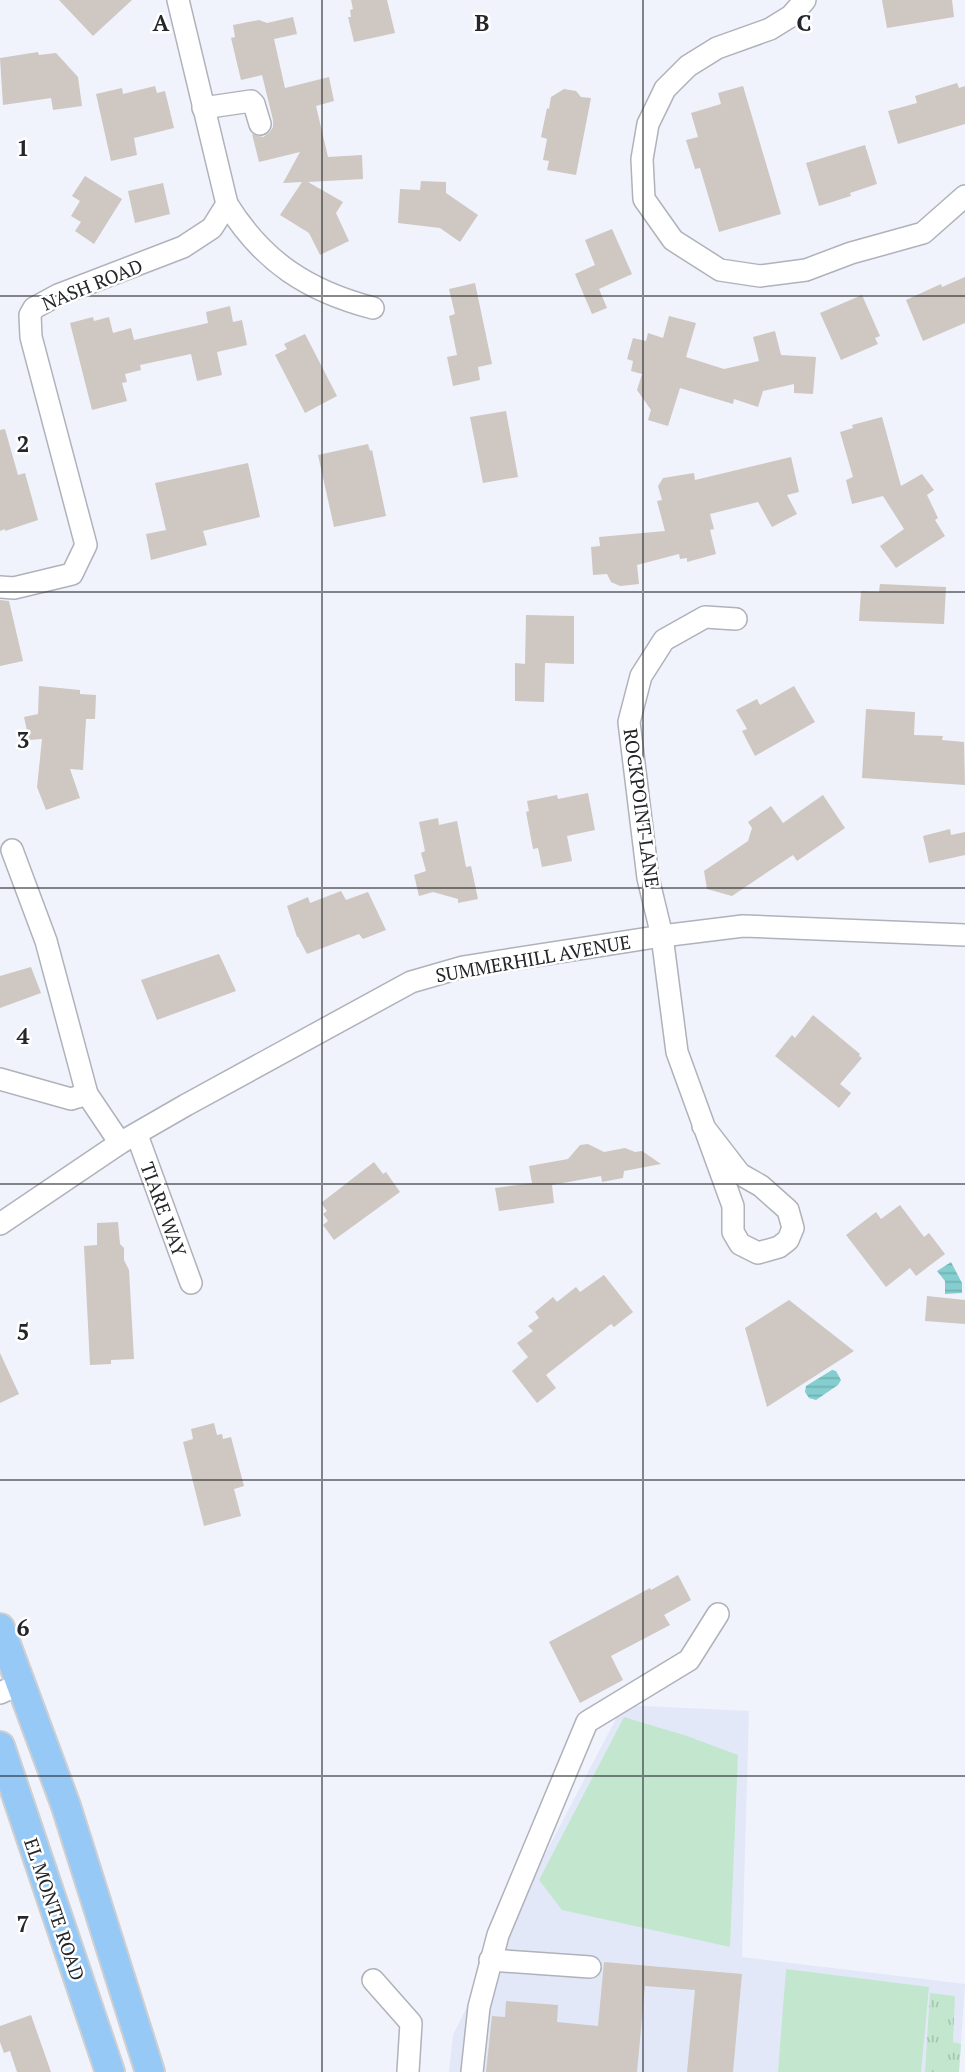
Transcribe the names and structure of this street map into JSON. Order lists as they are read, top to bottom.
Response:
{
  "streets": {
    "main road": ["EL MONTE ROAD"],
    "street": [
      "NASH ROAD",
      "ROCKPOINT LANE",
      "SUMMERHILL AVENUE",
      "TIARE WAY"
    ]
  },
  "crossings": [
    ["ROCKPOINT LANE", "SUMMERHILL AVENUE"],
    ["SUMMERHILL AVENUE", "TIARE WAY"]
  ],
  "grid": {
    "columns": ["A", "B", "C"],
    "rows": [
      "1",
      "2",
      "3",
      "4",
      "5",
      "6",
      "7"
    ]
  }
}
